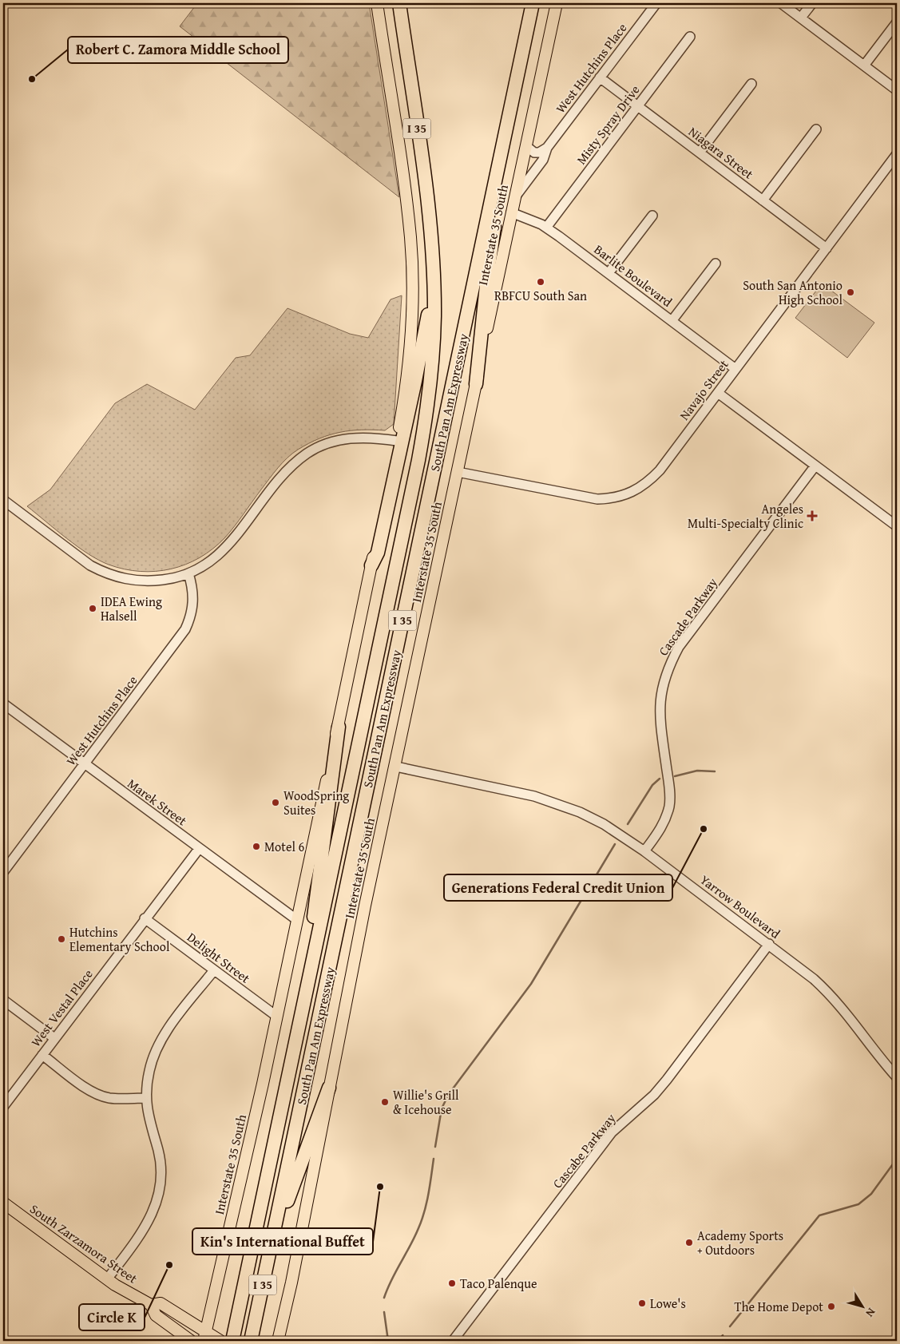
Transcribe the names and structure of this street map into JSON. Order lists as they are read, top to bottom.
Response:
{
  "streets": {
    "highway": ["I 35", "South Pan Am Expressway"],
    "main road": ["Interstate 35 South", "South Zarzamora Street"],
    "street": [
      "West Hutchins Place",
      "Misty Spray Drive",
      "Niagara Street",
      "Barlite Boulevard",
      "Navajo Street",
      "Cascade Parkway",
      "Marek Street",
      "Yarrow Boulevard",
      "Delight Street",
      "West Vestal Place",
      "Cascabe Parkway"
    ]
  },
  "crossings": [
    ["West Hutchins Place", "Niagara Street"],
    ["West Hutchins Place", "Interstate 35 South"],
    ["West Hutchins Place", "Marek Street"],
    ["Misty Spray Drive", "Niagara Street"],
    ["Misty Spray Drive", "Barlite Boulevard"],
    ["Niagara Street", "Navajo Street"],
    ["Interstate 35 South", "Barlite Boulevard"],
    ["Interstate 35 South", "Navajo Street"],
    ["Interstate 35 South", "Marek Street"],
    ["Interstate 35 South", "Yarrow Boulevard"],
    ["Interstate 35 South", "Delight Street"],
    ["Interstate 35 South", "South Zarzamora Street"],
    ["Barlite Boulevard", "Navajo Street"],
    ["Cascade Parkway", "Yarrow Boulevard"],
    ["Marek Street", "West Vestal Place"],
    ["Yarrow Boulevard", "Cascabe Parkway"],
    ["Delight Street", "West Vestal Place"]
  ],
  "places": {
    "other": [
      "Robert C. Zamora Middle School",
      "RBFCU South San",
      "South San Antonio High School",
      "IDEA Ewing Halsell",
      "WoodSpring Suites",
      "Generations Federal Credit Union",
      "Motel 6",
      "Hutchins Elementary School",
      "Willie's Grill & Icehouse",
      "Kin's International Buffet",
      "Academy Sports + Outdoors",
      "Circle K",
      "Taco Palenque",
      "Lowe's",
      "The Home Depot"
    ],
    "health": ["Angeles Multi-Specialty Clinic"]
  },
  "north": "bottom right"
}
